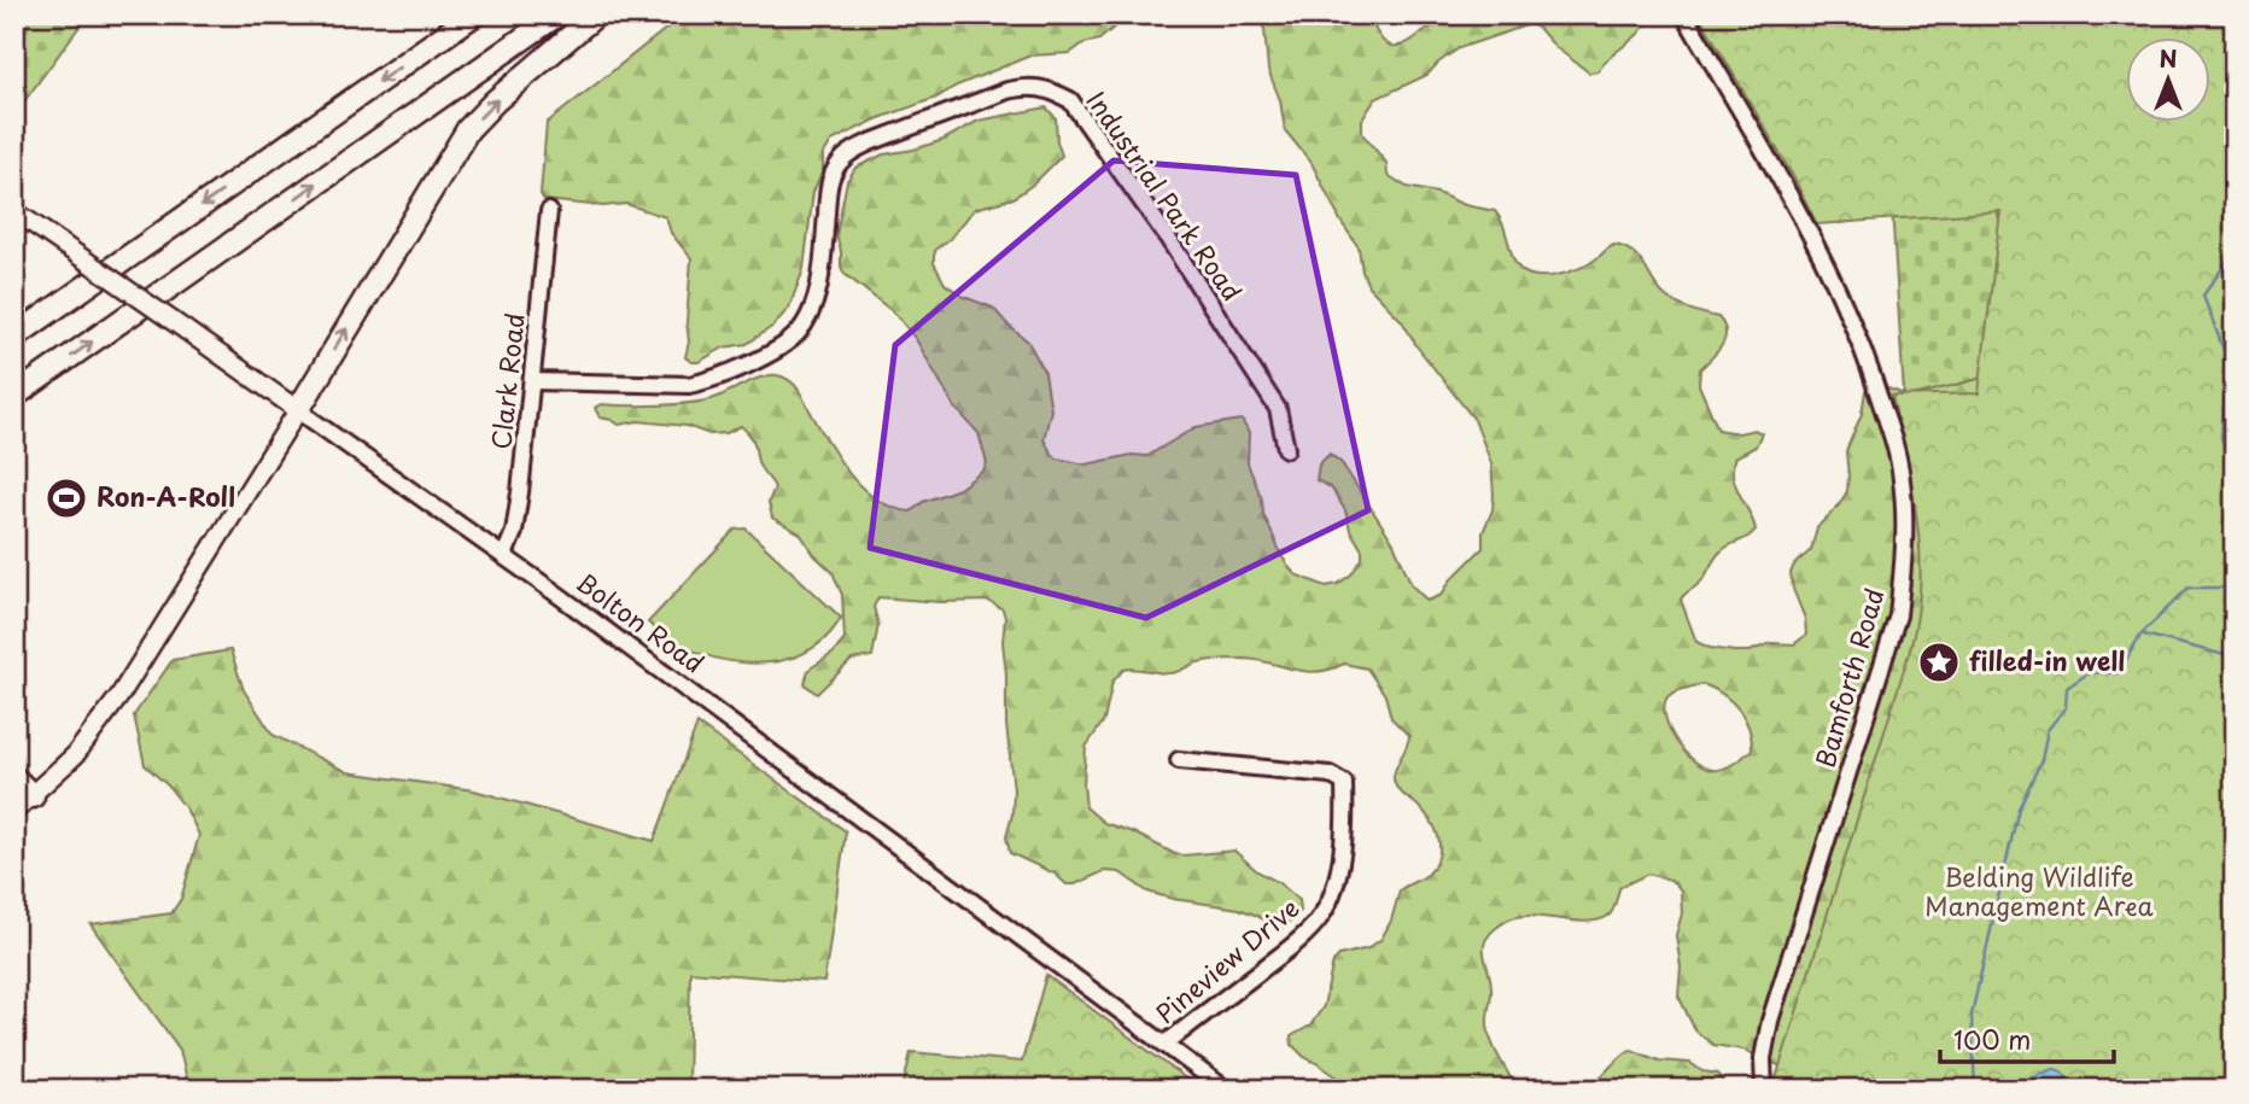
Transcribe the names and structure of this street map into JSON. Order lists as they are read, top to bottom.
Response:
{
  "streets": {
    "main road": ["Bolton Road"],
    "street": [
      "Industrial Park Road",
      "Clark Road",
      "Bamforth Road",
      "Pineview Drive"
    ]
  },
  "crossings": [
    ["Industrial Park Road", "Clark Road"],
    ["Clark Road", "Bolton Road"],
    ["Bolton Road", "Pineview Drive"]
  ],
  "parks": ["Belding Wildlife Management Area"],
  "places": {
    "sports": ["Ron-A-Roll"],
    "place": ["filled-in well"]
  },
  "scale_bar": "100 m",
  "north": "top"
}
